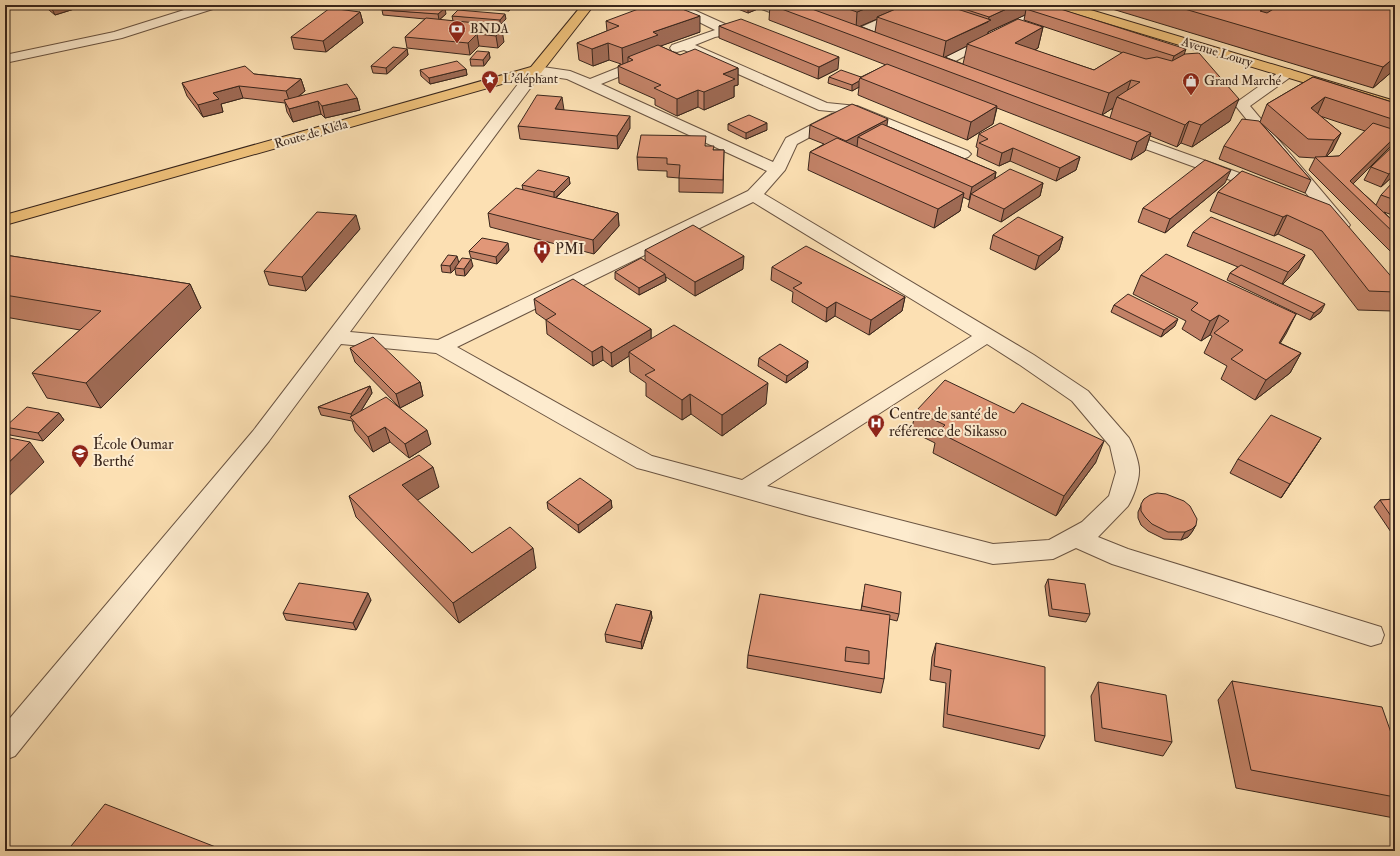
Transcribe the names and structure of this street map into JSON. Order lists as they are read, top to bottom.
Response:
{
  "streets": {
    "main road": ["Avenue Loury", "Route de Kléla"]
  },
  "places": {
    "bank": ["BNDA"],
    "place": ["L'éléphant"],
    "shop": ["Grand Marché"],
    "hospital": ["PMI", "Centre de santé de référence de Sikasso"],
    "school or university": ["École Oumar Berthé"]
  }
}
